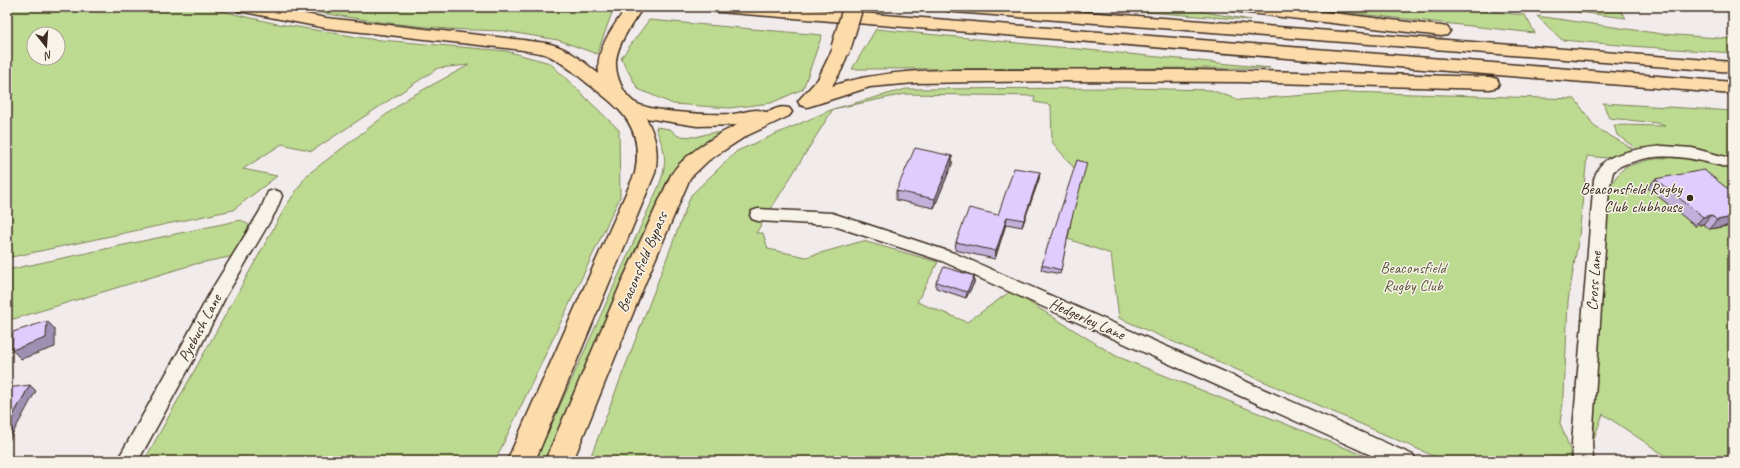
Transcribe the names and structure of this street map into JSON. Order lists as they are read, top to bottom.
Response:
{
  "streets": {
    "highway": ["Beaconsfield Bypass"],
    "street": ["Cross Lane", "Hedgerley Lane", "Pyebush Lane"]
  },
  "parks": ["Beaconsfield Rugby Club"],
  "places": ["Beaconsfield Rugby Club clubhouse"],
  "north": "bottom"
}
